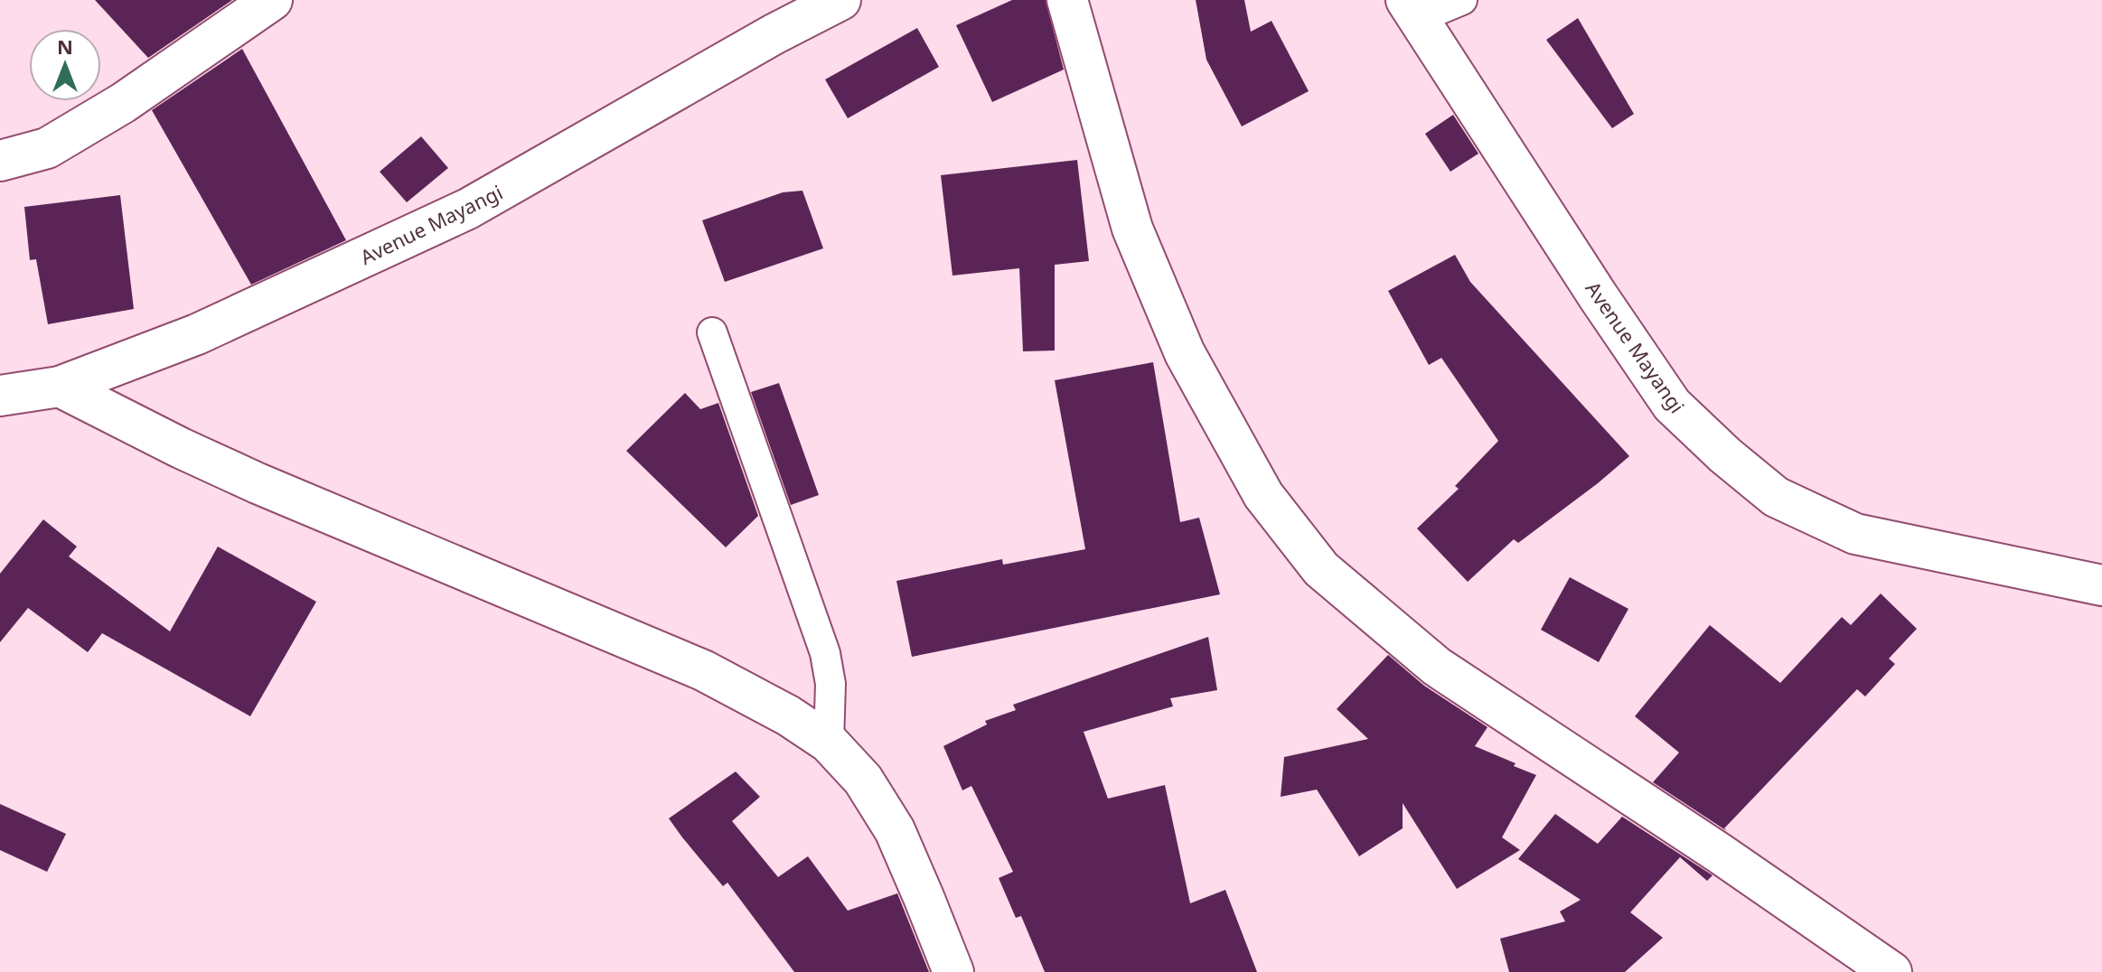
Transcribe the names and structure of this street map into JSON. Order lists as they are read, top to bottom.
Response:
{
  "streets": {
    "street": ["Avenue Mayangi"]
  },
  "north": "top"
}
